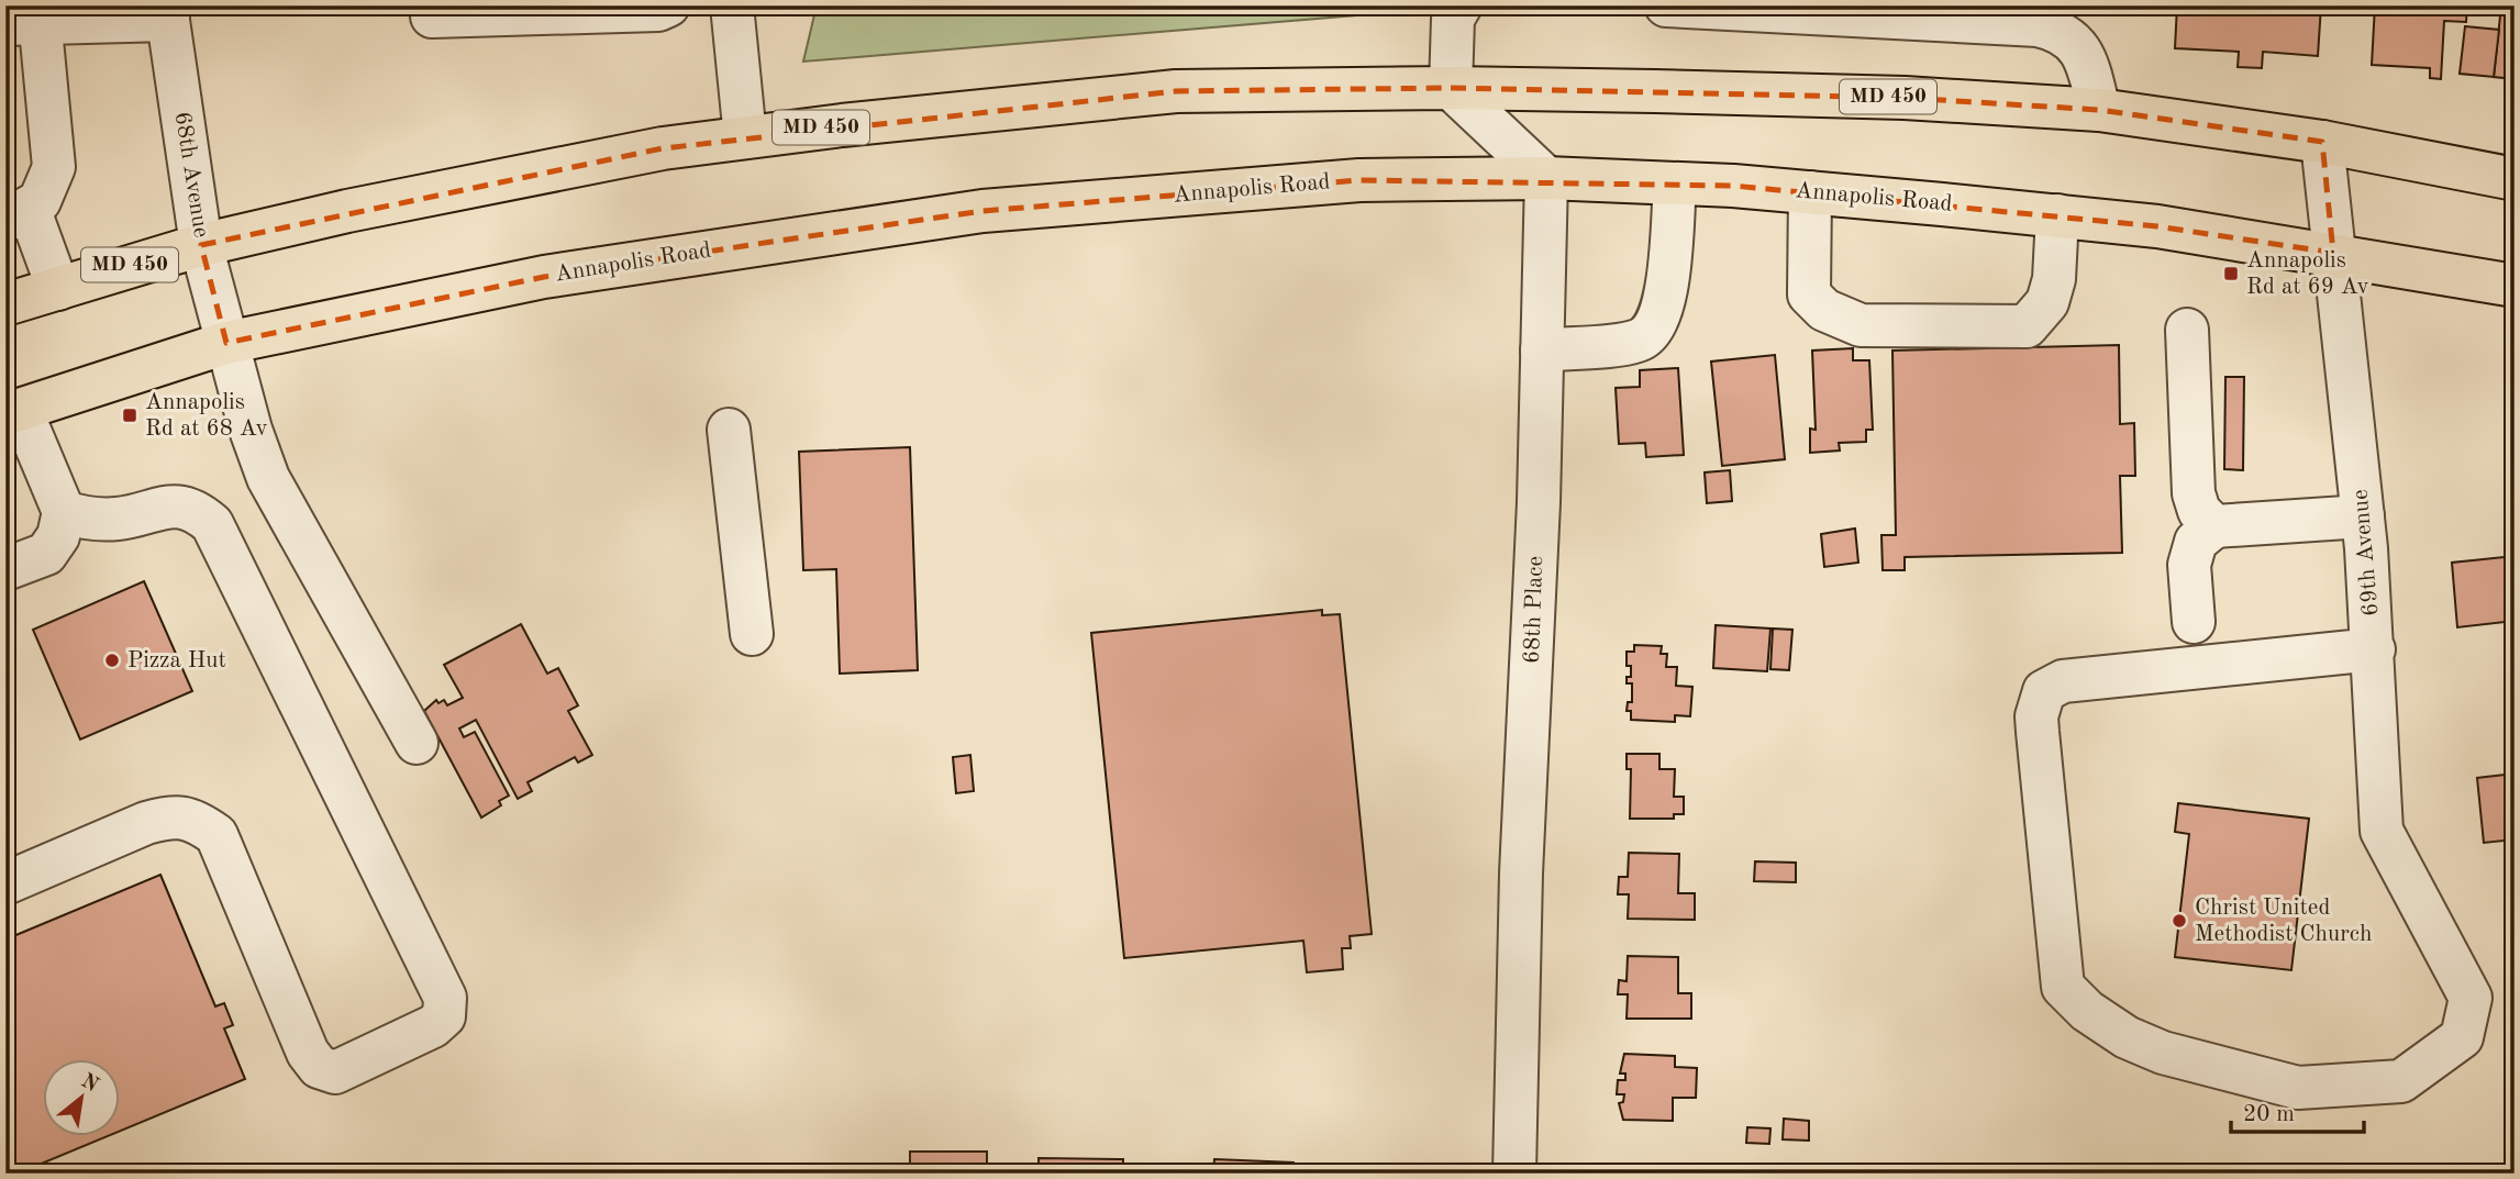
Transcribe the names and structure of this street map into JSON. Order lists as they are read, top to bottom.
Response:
{
  "streets": {
    "main road": ["MD 450", "Annapolis Road"],
    "street": ["68th Avenue", "69th Avenue", "68th Place"]
  },
  "crossings": [
    ["MD 450", "68th Avenue"],
    ["MD 450", "69th Avenue"],
    ["68th Avenue", "Annapolis Road"],
    ["Annapolis Road", "69th Avenue"],
    ["Annapolis Road", "68th Place"]
  ],
  "places": {
    "transit": ["Annapolis Rd at 69 Av", "Annapolis Rd at 68 Av"],
    "other": ["Pizza Hut", "Christ United Methodist Church"]
  },
  "scale_bar": "20 m",
  "north": "top right"
}
